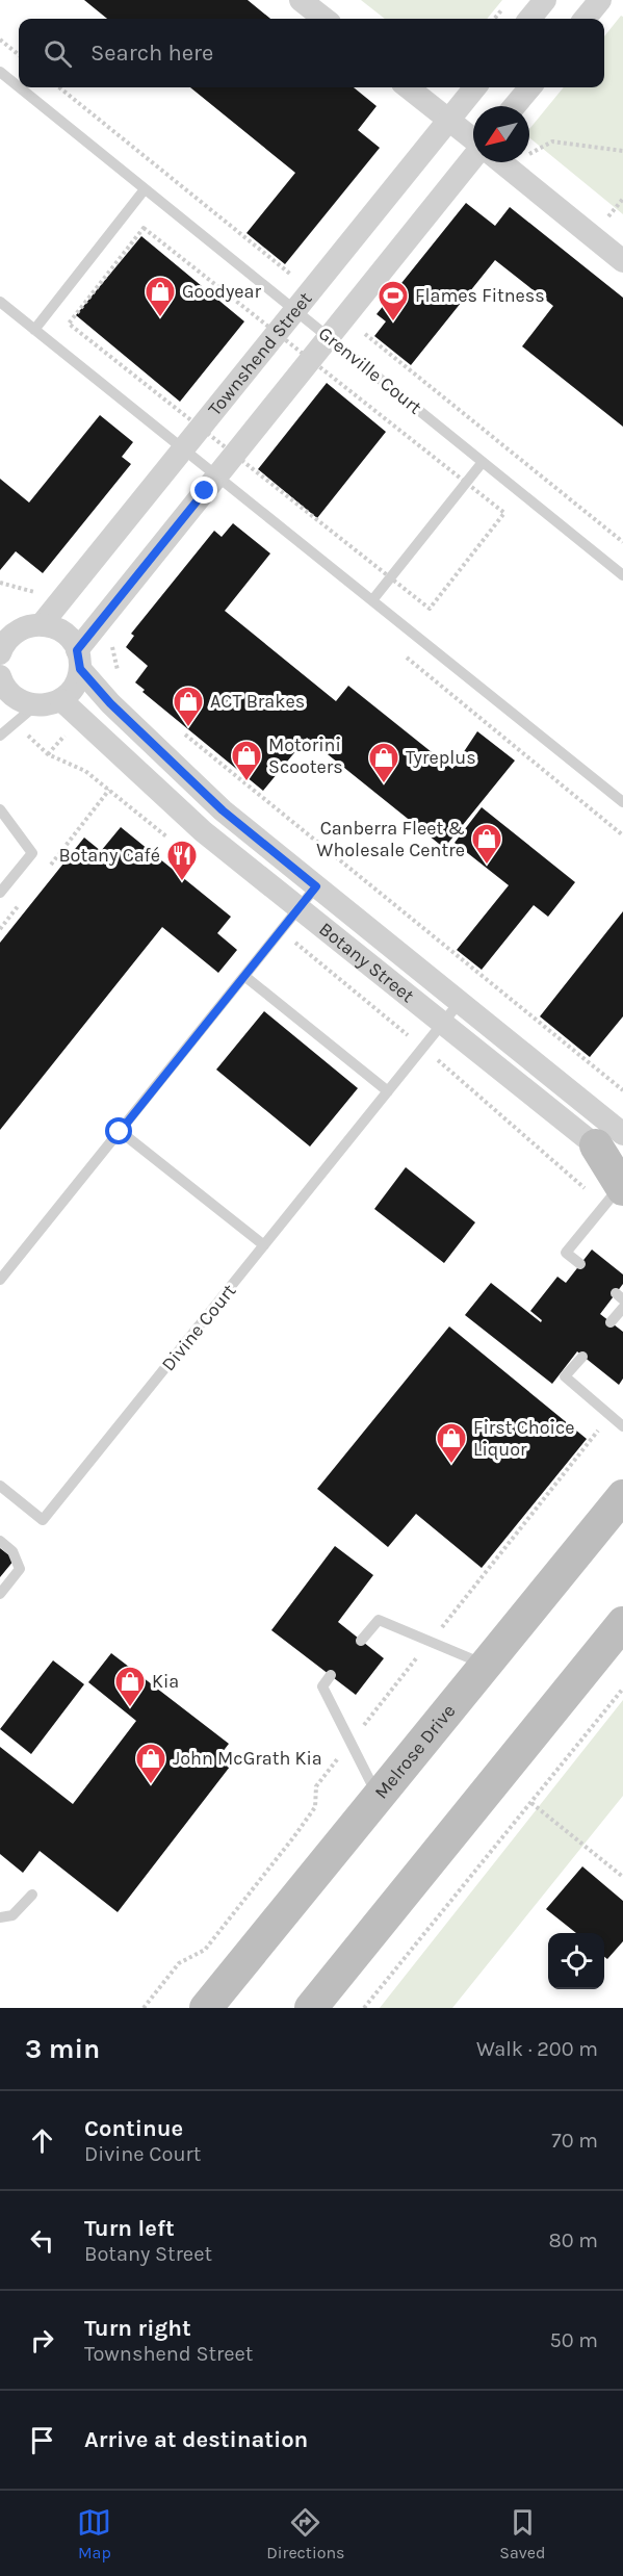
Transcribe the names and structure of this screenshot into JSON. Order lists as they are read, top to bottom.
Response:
{
  "streets": {
    "main road": ["Melrose Drive"],
    "street": ["Townshend Street", "Botany Street"],
    "lane": ["Grenville Court", "Divine Court"]
  },
  "crossings": [
    ["Townshend Street", "Grenville Court"],
    ["Townshend Street", "Botany Street"],
    ["Botany Street", "Divine Court"]
  ],
  "places": {
    "shop": [
      "Goodyear",
      "ACT Brakes",
      "Motorini Scooters",
      "Tyreplus",
      "Canberra Fleet & Wholesale Centre",
      "First Choice Liquor",
      "Kia",
      "John McGrath Kia"
    ],
    "sports": ["Flames Fitness"],
    "restaurant": ["Botany Café"]
  },
  "north": "bottom left",
  "page": {
    "search": "Search here",
    "heading": ["3 min", "Walk · 200 m"],
    "list": [
      ["Continue", "Divine Court", "70 m"],
      ["Turn left", "Botany Street", "80 m"],
      ["Turn right", "Townshend Street", "50 m"],
      "Arrive at destination"
    ],
    "nav": ["Map", "Directions", "Saved"]
  }
}
